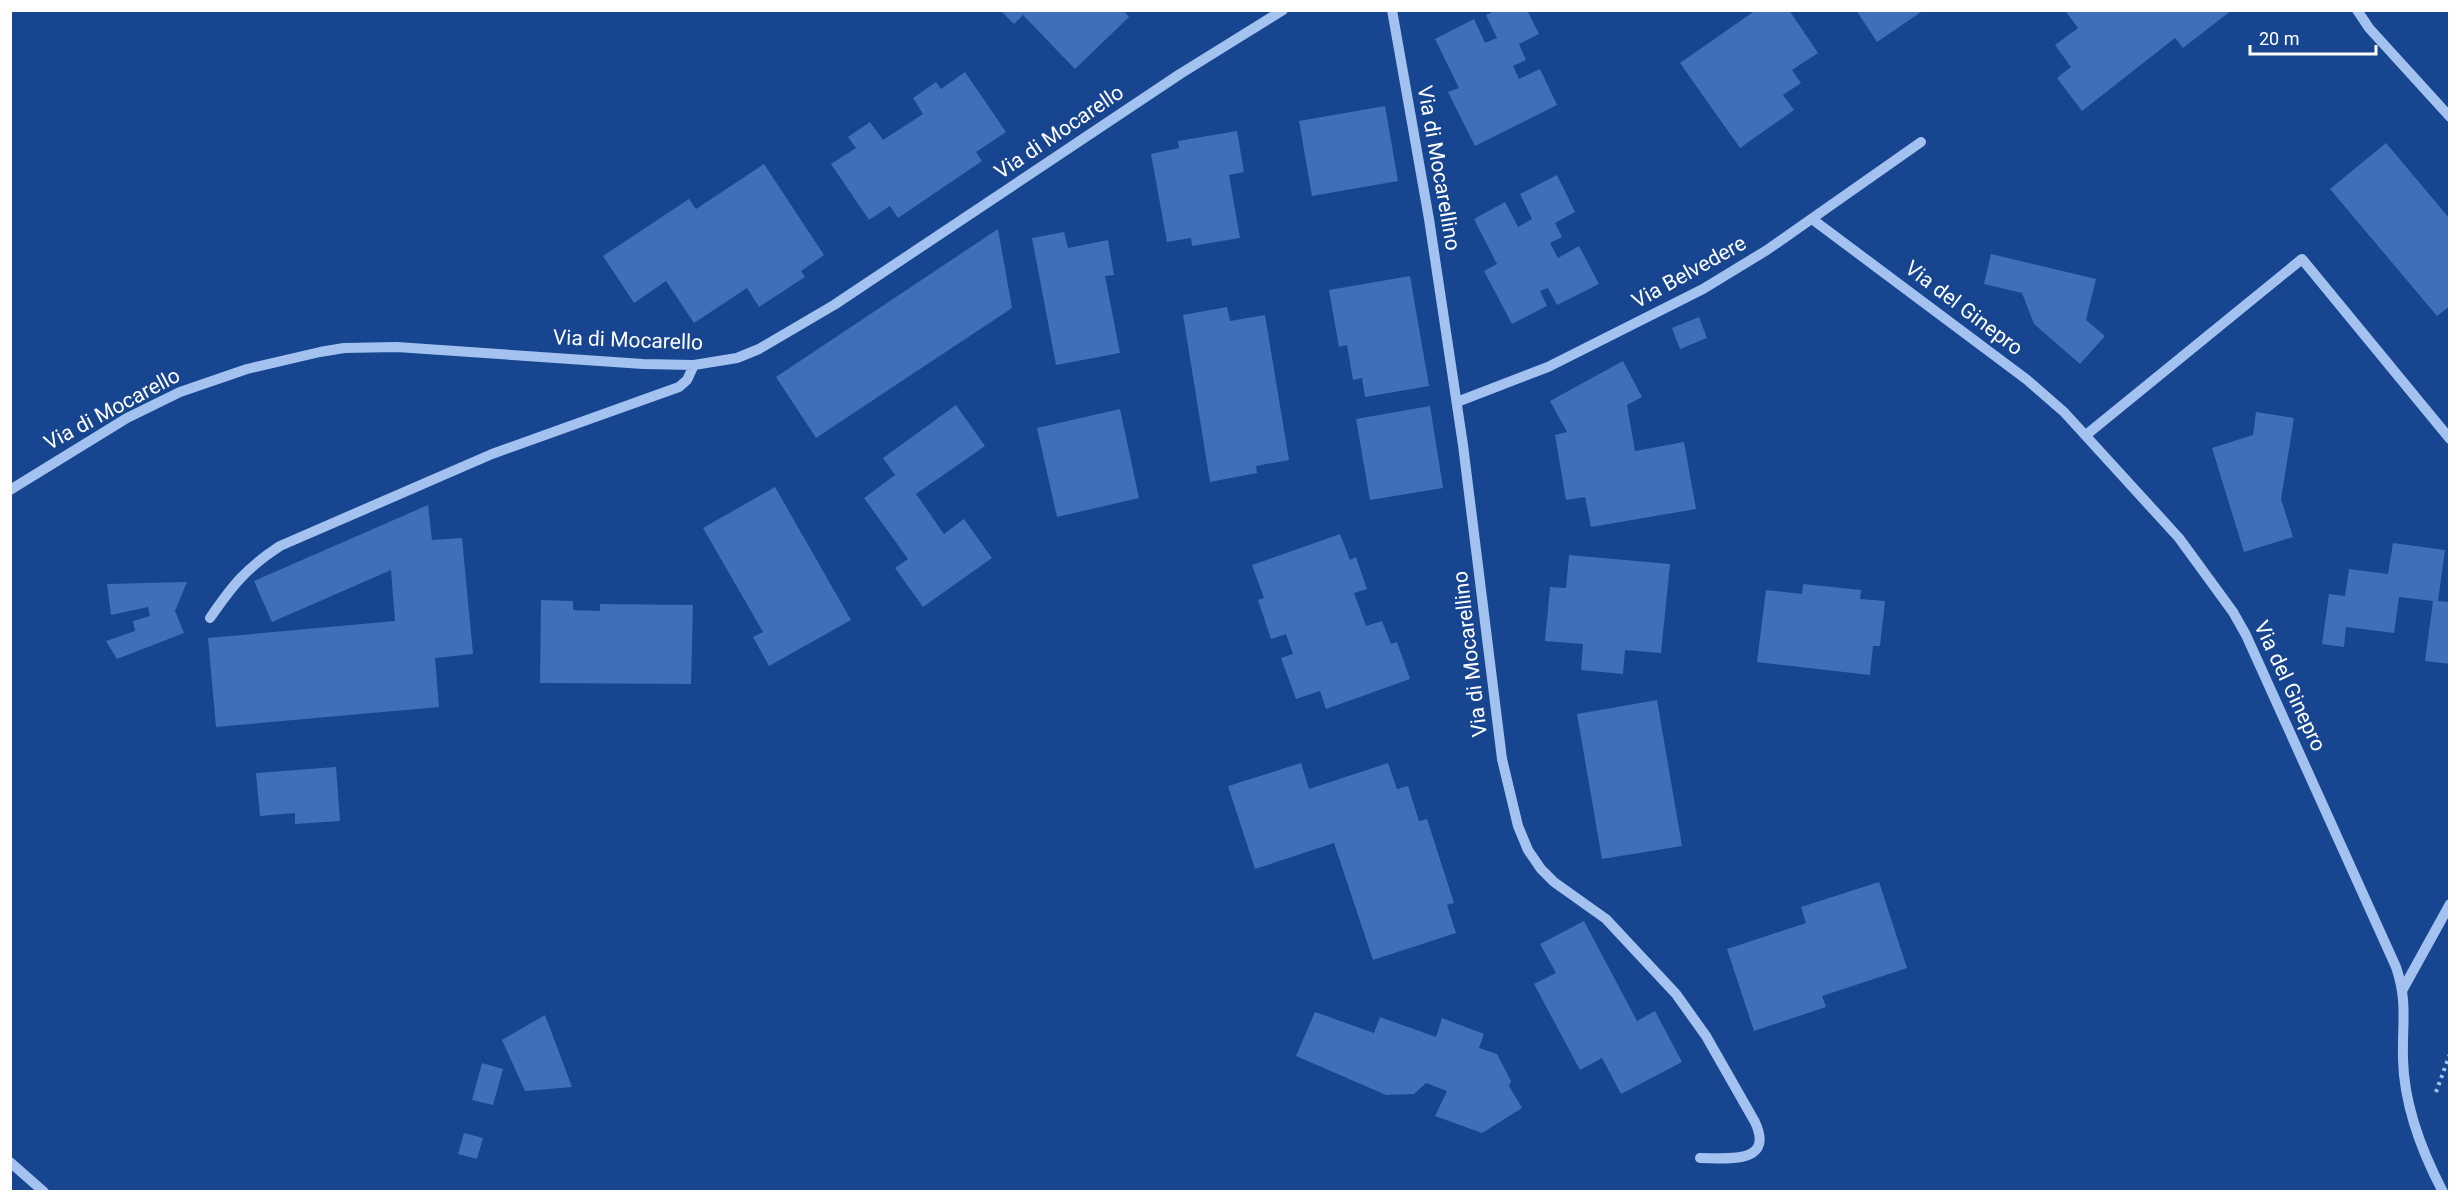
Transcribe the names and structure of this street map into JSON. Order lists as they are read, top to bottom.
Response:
{
  "streets": {
    "street": [
      "Via di Mocarello",
      "Via di Mocarellino",
      "Via Belvedere",
      "Via del Ginepro"
    ]
  },
  "crossings": [
    ["Via di Mocarellino", "Via Belvedere"],
    ["Via Belvedere", "Via del Ginepro"]
  ],
  "scale_bar": "20 m"
}
